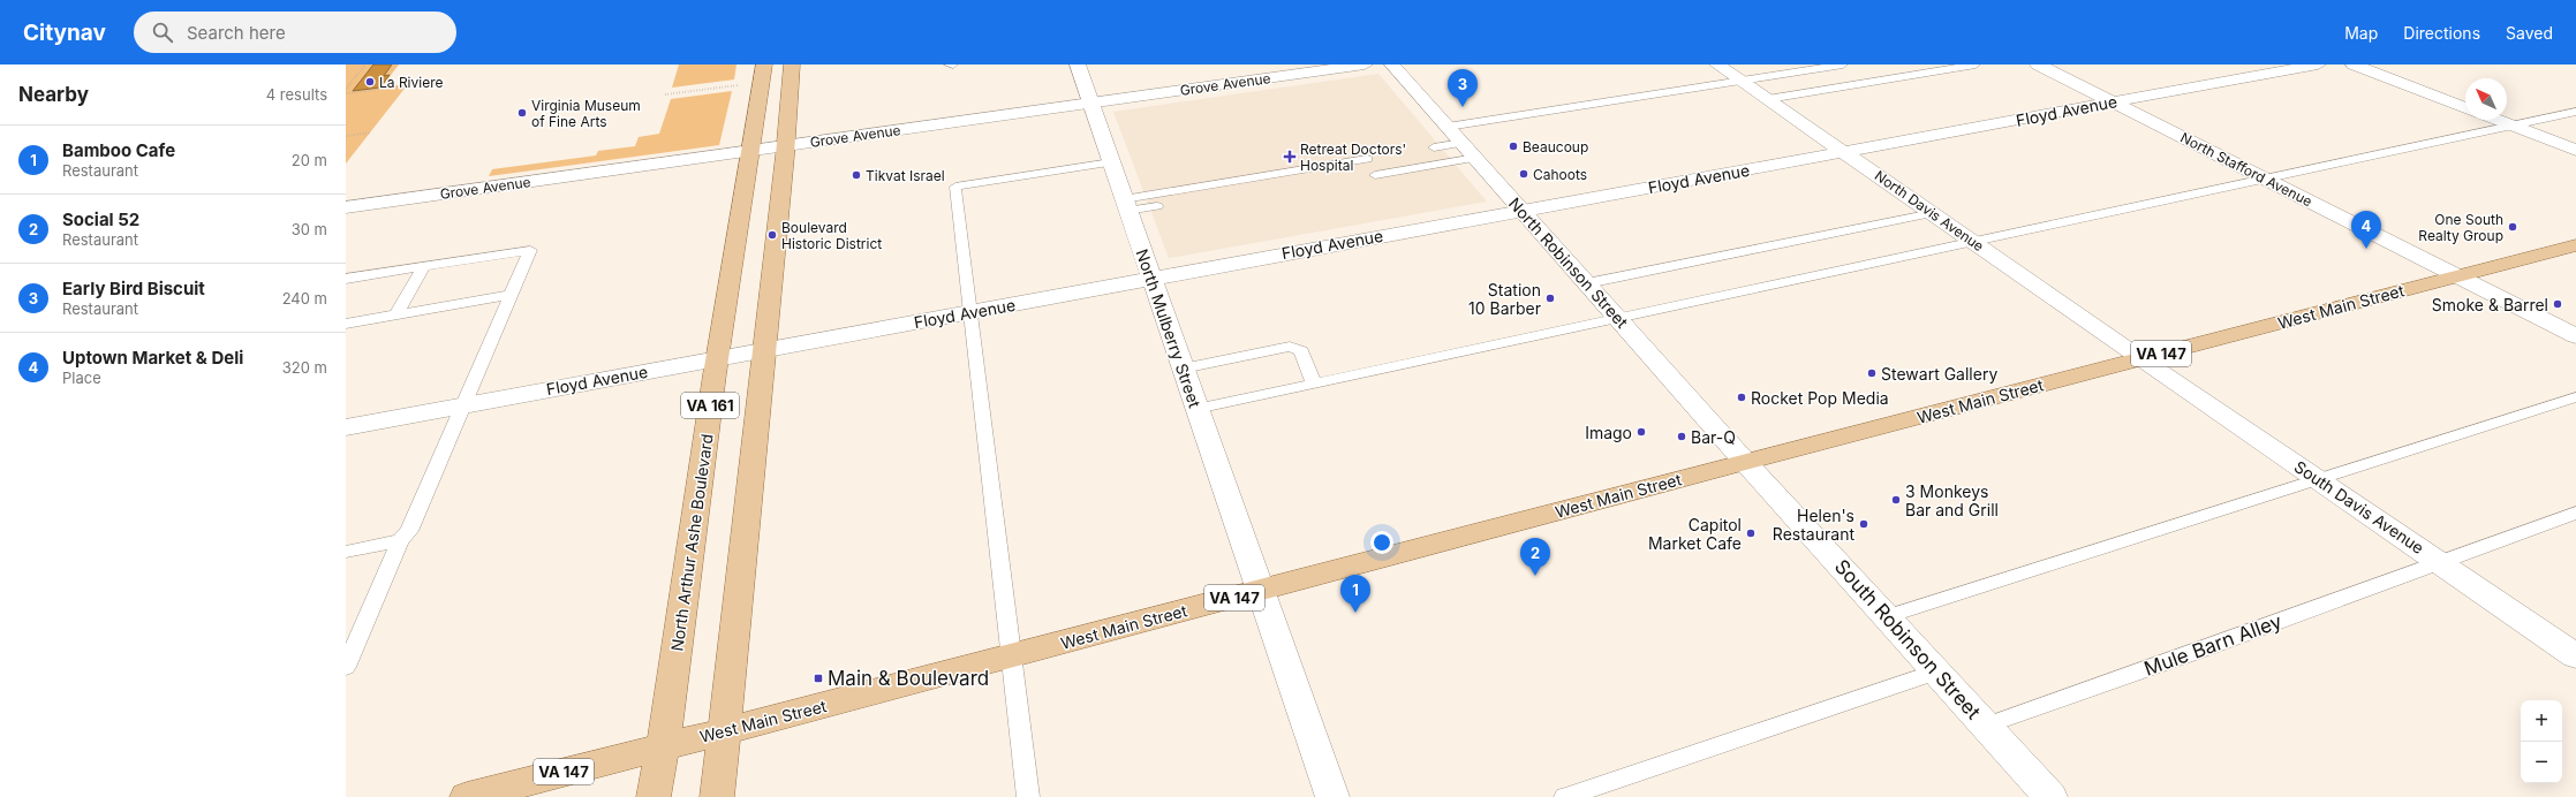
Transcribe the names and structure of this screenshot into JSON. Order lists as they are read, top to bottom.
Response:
{
  "streets": {
    "main road": [
      "West Main Street",
      "VA 147",
      "VA 161",
      "North Arthur Ashe Boulevard"
    ],
    "street": [
      "Grove Avenue",
      "Floyd Avenue",
      "North Stafford Avenue",
      "North Davis Avenue",
      "North Robinson Street",
      "North Mulberry Street",
      "South Davis Avenue",
      "South Robinson Street"
    ],
    "lane": ["Mule Barn Alley"]
  },
  "crossings": [
    ["Grove Avenue", "North Mulberry Street"],
    ["Grove Avenue", "VA 161"],
    ["Grove Avenue", "North Arthur Ashe Boulevard"],
    ["Floyd Avenue", "North Stafford Avenue"],
    ["Floyd Avenue", "North Davis Avenue"],
    ["Floyd Avenue", "North Robinson Street"],
    ["Floyd Avenue", "North Mulberry Street"],
    ["Floyd Avenue", "VA 161"],
    ["Floyd Avenue", "North Arthur Ashe Boulevard"],
    ["North Stafford Avenue", "West Main Street"],
    ["North Davis Avenue", "West Main Street"],
    ["North Davis Avenue", "South Davis Avenue"],
    ["North Robinson Street", "West Main Street"],
    ["North Robinson Street", "South Robinson Street"],
    ["West Main Street", "North Mulberry Street"],
    ["West Main Street", "VA 147"],
    ["West Main Street", "VA 161"],
    ["West Main Street", "South Davis Avenue"],
    ["West Main Street", "North Arthur Ashe Boulevard"],
    ["West Main Street", "South Robinson Street"],
    ["VA 147", "VA 161"],
    ["VA 147", "North Arthur Ashe Boulevard"],
    ["VA 161", "North Arthur Ashe Boulevard"],
    ["South Davis Avenue", "Mule Barn Alley"],
    ["South Robinson Street", "Mule Barn Alley"]
  ],
  "places": {
    "other": [
      "La Riviere",
      "Virginia Museum of Fine Arts",
      "Beaucoup",
      "Cahoots",
      "Tikvat Israel",
      "One South Realty Group",
      "Boulevard Historic District",
      "Station 10 Barber",
      "Smoke & Barrel",
      "Stewart Gallery",
      "Rocket Pop Media",
      "Imago",
      "Bar-Q",
      "3 Monkeys Bar and Grill",
      "Helen's Restaurant",
      "Capitol Market Cafe"
    ],
    "health": ["Retreat Doctors' Hospital"],
    "transit": ["Main & Boulevard"]
  },
  "north": "top left",
  "page": {
    "header": "Citynav",
    "search": "Search here",
    "nav": ["Map", "Directions", "Saved"],
    "heading": ["Nearby", "4 results"],
    "pins": [
      "3",
      "4",
      "2",
      "1"
    ],
    "list": [
      {
        "mark": "1",
        "name": "Bamboo Cafe",
        "note": "Restaurant",
        "value": "20 m"
      },
      {
        "mark": "2",
        "name": "Social 52",
        "note": "Restaurant",
        "value": "30 m"
      },
      {
        "mark": "3",
        "name": "Early Bird Biscuit",
        "note": "Restaurant",
        "value": "240 m"
      },
      {
        "mark": "4",
        "name": "Uptown Market & Deli",
        "note": "Place",
        "value": "320 m"
      }
    ],
    "map_buttons": ["+", "−"]
  }
}
